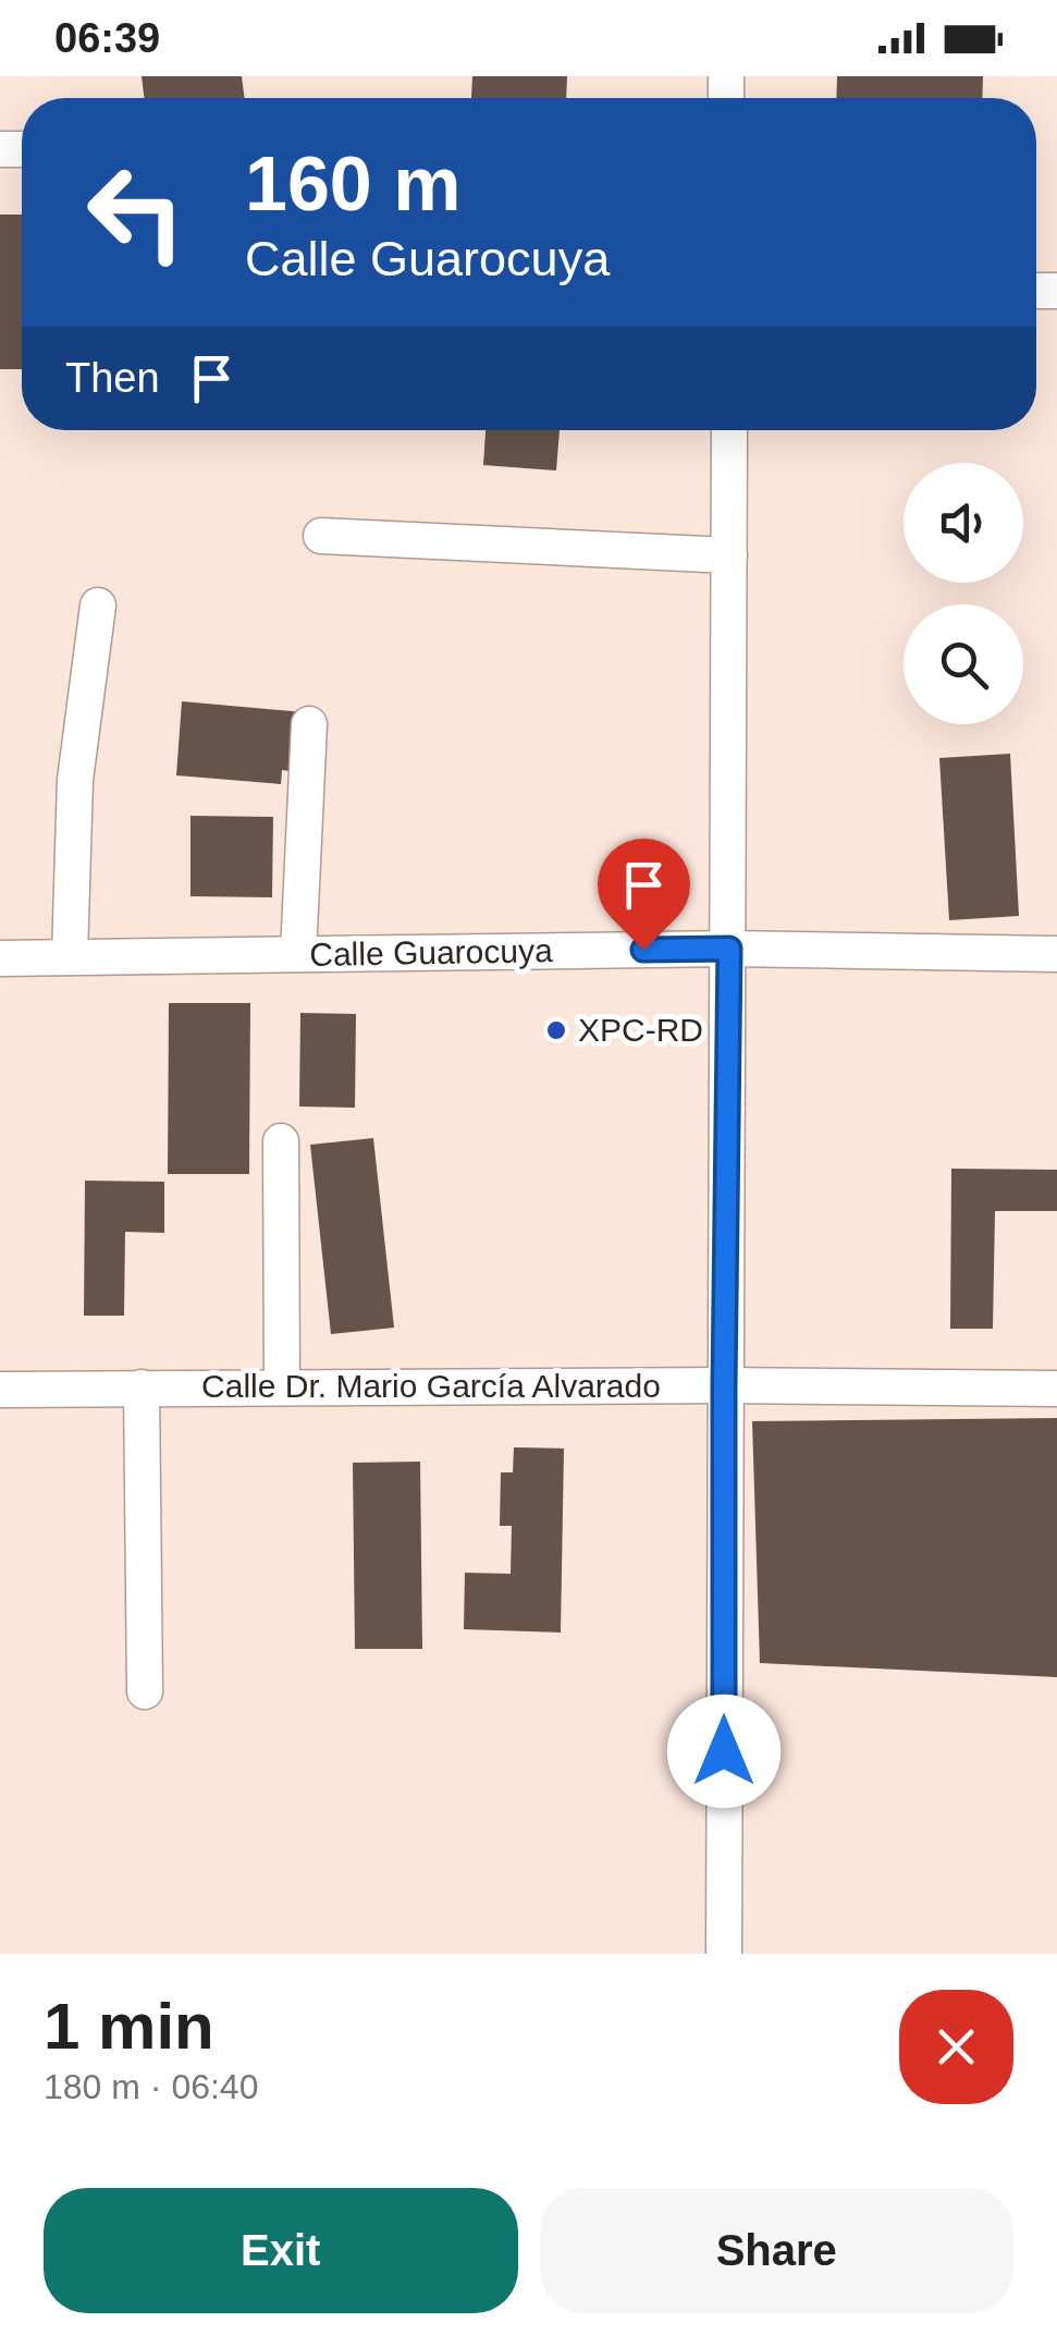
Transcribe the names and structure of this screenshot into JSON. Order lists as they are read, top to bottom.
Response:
{
  "streets": {
    "street": ["Calle Guarocuya", "Calle Dr. Mario García Alvarado"]
  },
  "places": ["XPC-RD"],
  "page": {
    "status": "06:39",
    "turn": ["160 m", "Calle Guarocuya"],
    "then": "Then",
    "heading": ["1 min", "180 m · 06:40"],
    "buttons": ["Exit", "Share"]
  }
}
